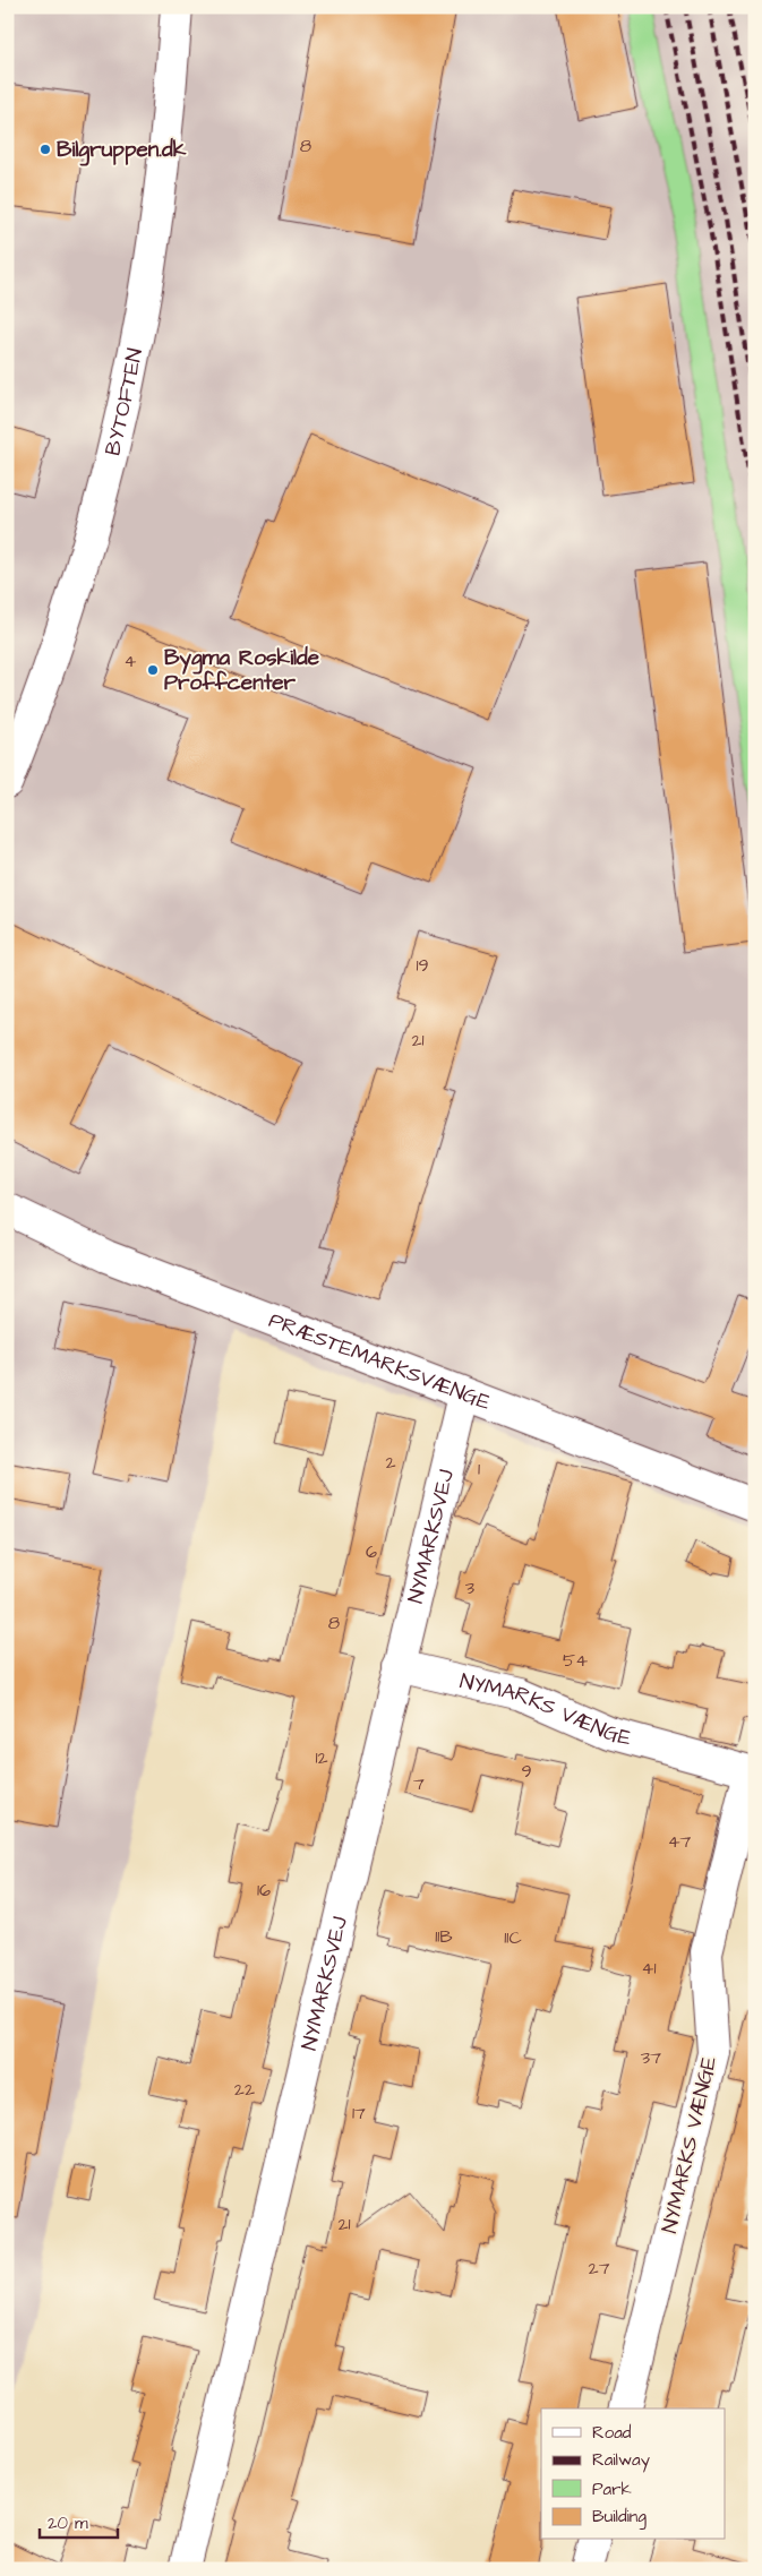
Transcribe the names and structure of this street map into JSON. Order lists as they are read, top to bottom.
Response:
{
  "streets": {
    "street": [
      "BYTOFTEN",
      "PRÆSTEMARKSVÆNGE",
      "NYMARKSVEJ",
      "NYMARKS VÆNGE"
    ]
  },
  "crossings": [
    ["PRÆSTEMARKSVÆNGE", "NYMARKSVEJ"],
    ["NYMARKSVEJ", "NYMARKS VÆNGE"]
  ],
  "places": ["Bilgruppen.dk", "Bygma Roskilde Proffcenter"],
  "house_numbers": [
    "8",
    "4",
    "19",
    "21",
    "2",
    "1",
    "6",
    "3",
    "8",
    "54",
    "12",
    "9",
    "7",
    "47",
    "16",
    "11B",
    "11C",
    "41",
    "37",
    "22",
    "17",
    "21",
    "27"
  ],
  "legend": [
    "Road",
    "Railway",
    "Park",
    "Building"
  ],
  "scale_bar": "20 m"
}
